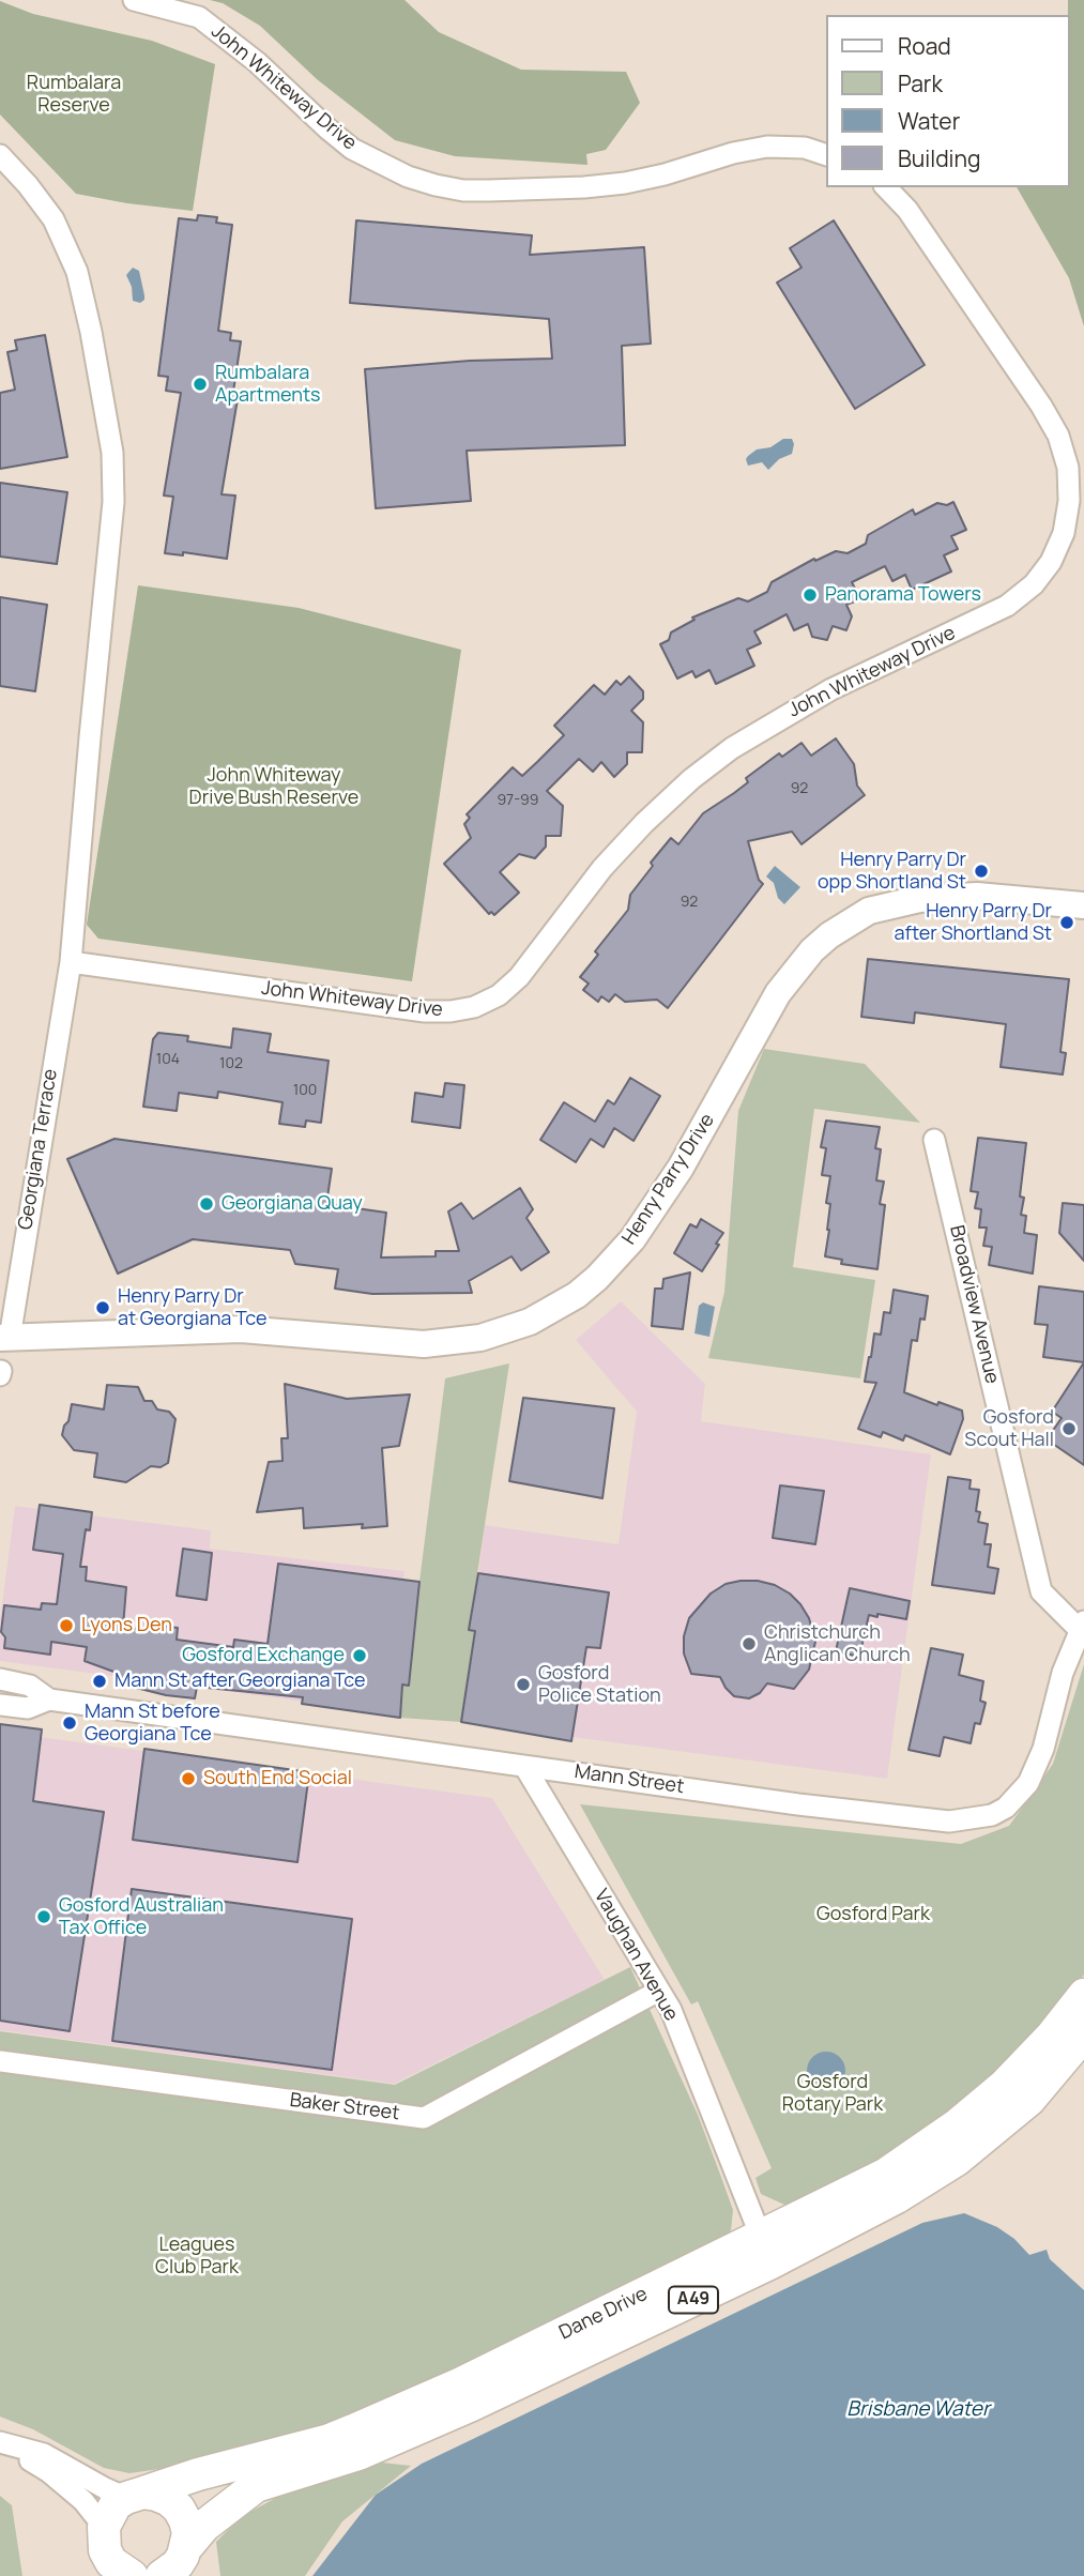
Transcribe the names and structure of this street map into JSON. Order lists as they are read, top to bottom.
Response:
{
  "streets": {
    "highway": ["A49", "Dane Drive"],
    "main road": ["Henry Parry Drive"],
    "street": [
      "John Whiteway Drive",
      "Georgiana Terrace",
      "Broadview Avenue",
      "Mann Street",
      "Vaughan Avenue",
      "Baker Street"
    ]
  },
  "crossings": [
    ["John Whiteway Drive", "Georgiana Terrace"],
    ["Georgiana Terrace", "Henry Parry Drive"],
    ["Broadview Avenue", "Mann Street"],
    ["Mann Street", "Vaughan Avenue"],
    ["Vaughan Avenue", "Baker Street"],
    ["Vaughan Avenue", "Dane Drive"],
    ["A49", "Dane Drive"]
  ],
  "water": ["Brisbane Water"],
  "parks": [
    "Rumbalara Reserve",
    "John Whiteway Drive Bush Reserve",
    "Gosford Park",
    "Gosford Rotary Park",
    "Leagues Club Park"
  ],
  "places": [
    "Rumbalara Apartments",
    "Panorama Towers",
    "Henry Parry Dr opp Shortland St",
    "Henry Parry Dr after Shortland St",
    "Georgiana Quay",
    "Henry Parry Dr at Georgiana Tce",
    "Gosford Scout Hall",
    "Lyons Den",
    "Christchurch Anglican Church",
    "Gosford Exchange",
    "Mann St after Georgiana Tce",
    "Gosford Police Station",
    "Mann St before Georgiana Tce",
    "South End Social",
    "Gosford Australian Tax Office"
  ],
  "house_numbers": [
    "92",
    "97-99",
    "92",
    "104",
    "102",
    "100"
  ],
  "legend": [
    "Road",
    "Park",
    "Water",
    "Building"
  ]
}
